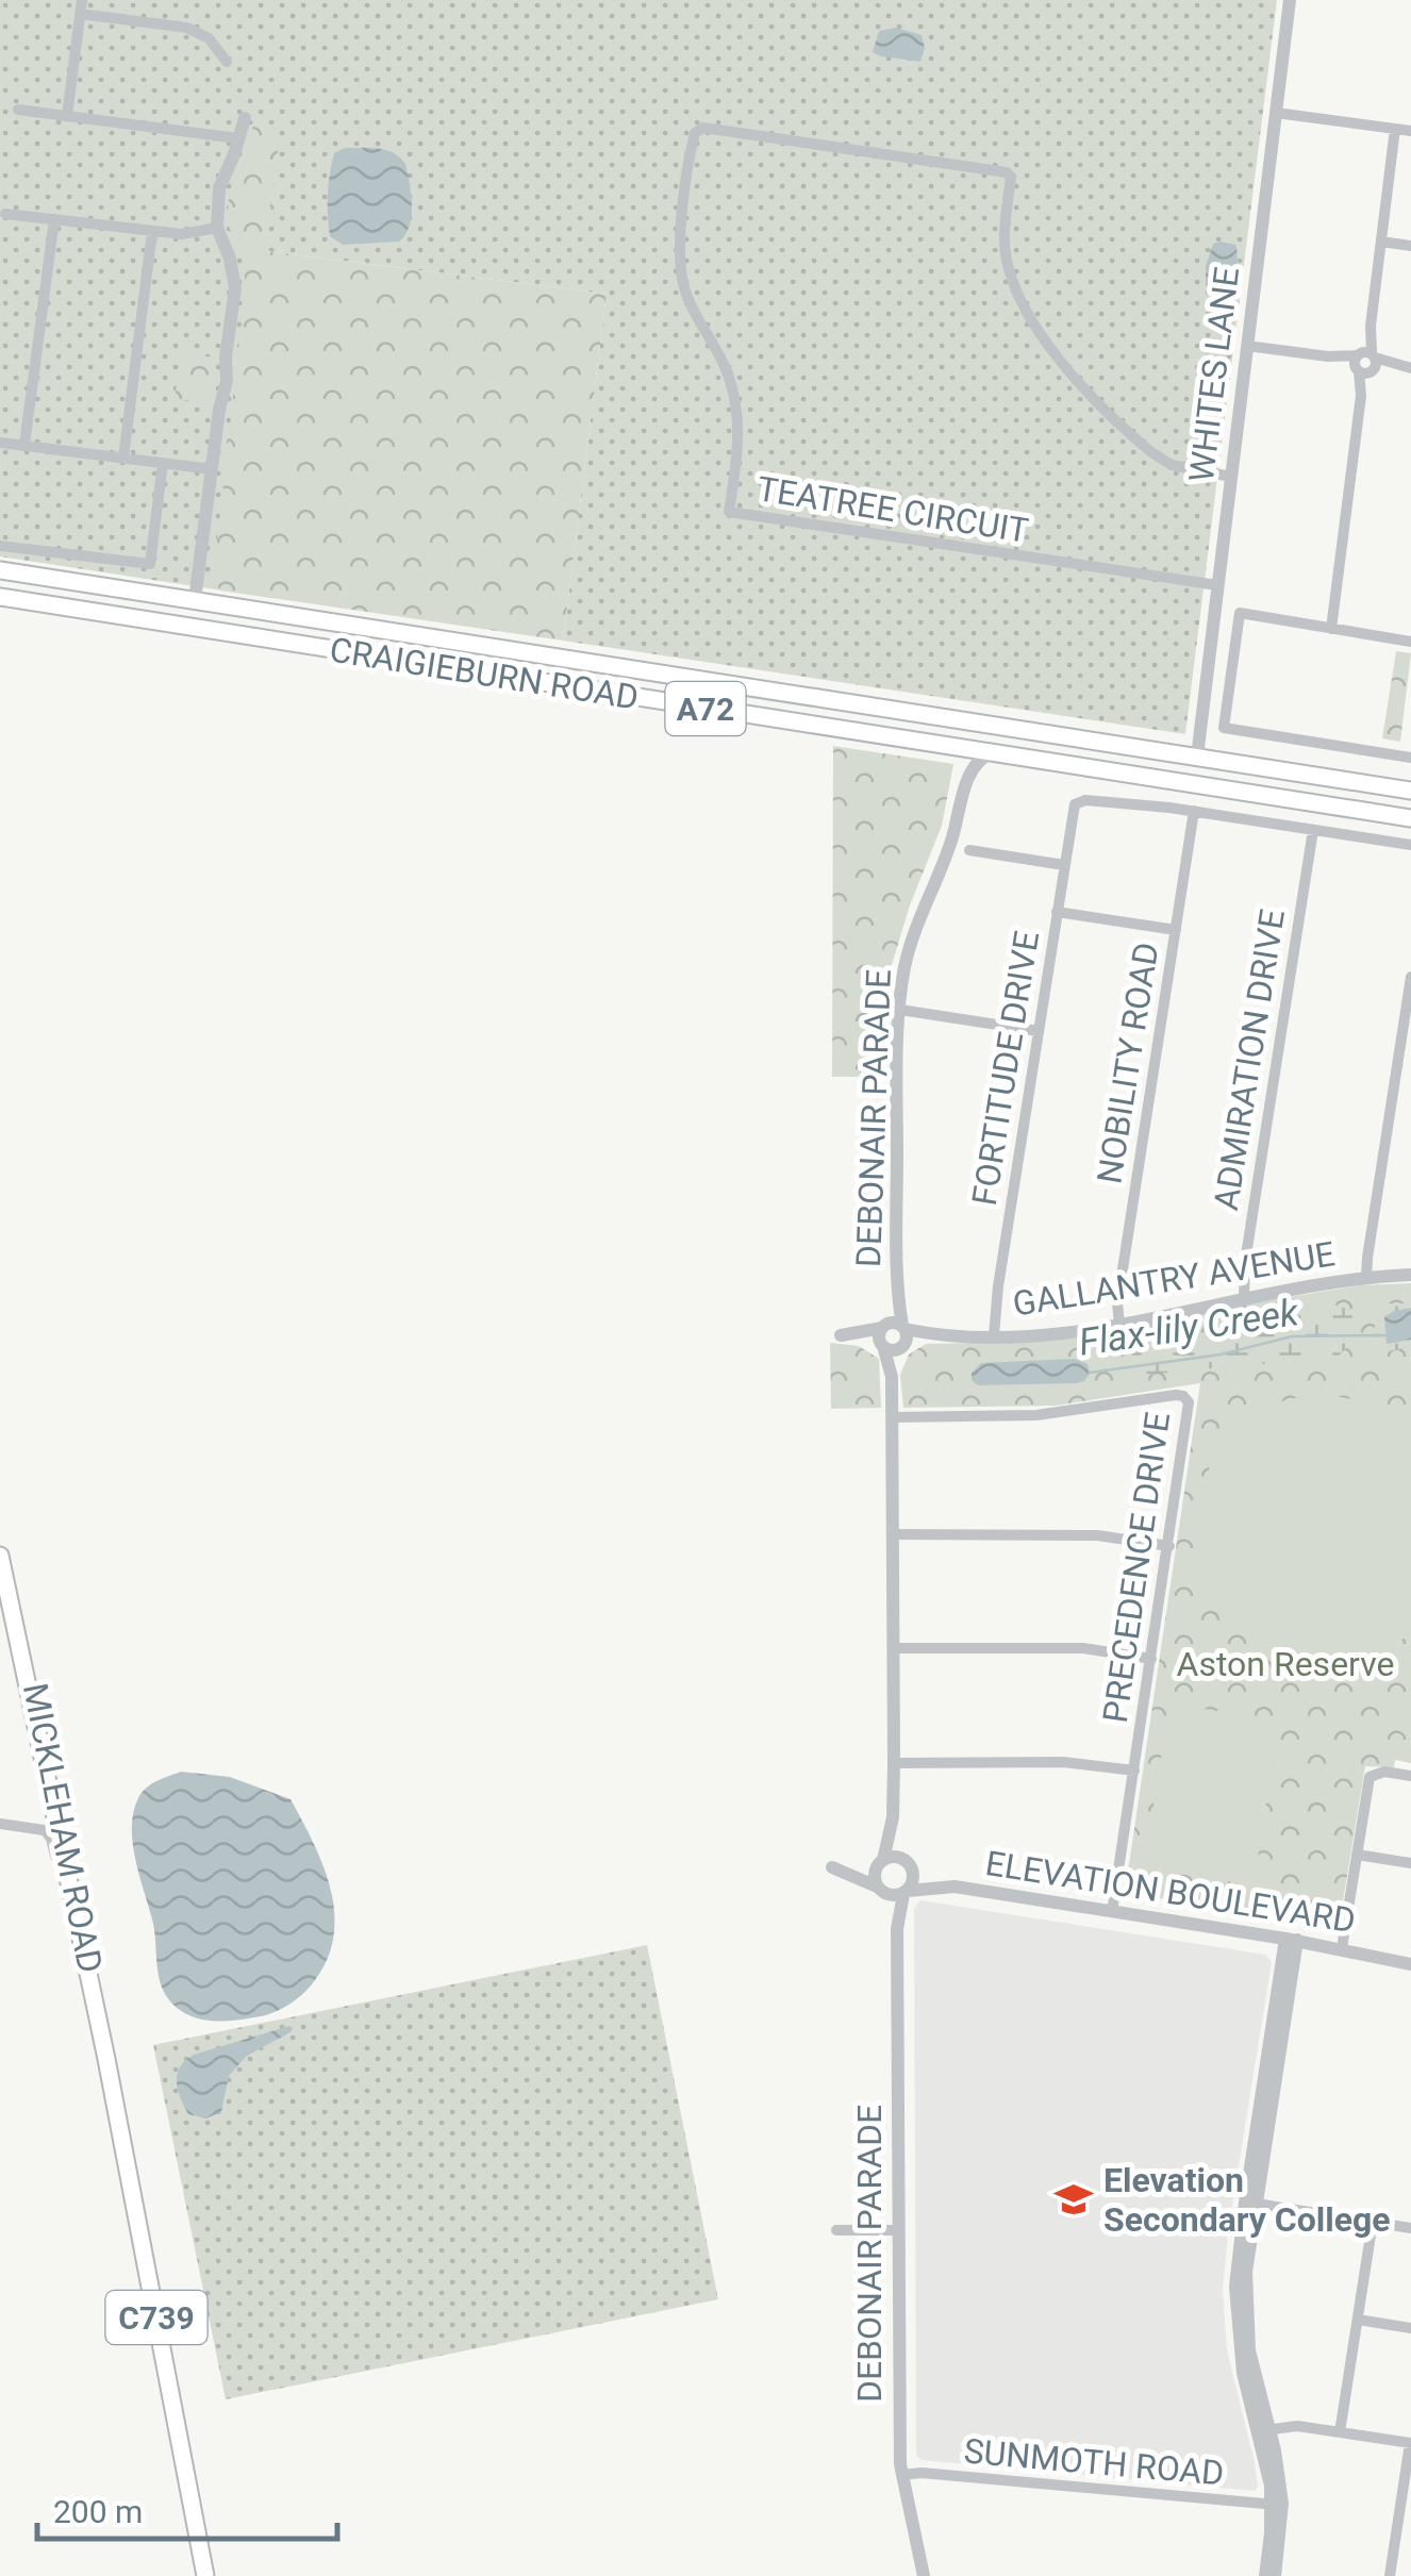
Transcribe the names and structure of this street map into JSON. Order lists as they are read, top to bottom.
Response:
{
  "streets": {
    "main road": [
      "CRAIGIEBURN ROAD",
      "A72",
      "MICKLEHAM ROAD",
      "C739"
    ],
    "street": [
      "WHITES LANE",
      "TEATREE CIRCUIT",
      "ADMIRATION DRIVE",
      "NOBILITY ROAD",
      "FORTITUDE DRIVE",
      "DEBONAIR PARADE",
      "GALLANTRY AVENUE",
      "PRECEDENCE DRIVE",
      "ELEVATION BOULEVARD",
      "SUNMOTH ROAD"
    ]
  },
  "crossings": [
    ["WHITES LANE", "TEATREE CIRCUIT"],
    ["WHITES LANE", "CRAIGIEBURN ROAD"],
    ["ADMIRATION DRIVE", "GALLANTRY AVENUE"],
    ["NOBILITY ROAD", "FORTITUDE DRIVE"],
    ["NOBILITY ROAD", "GALLANTRY AVENUE"],
    ["FORTITUDE DRIVE", "GALLANTRY AVENUE"],
    ["DEBONAIR PARADE", "GALLANTRY AVENUE"],
    ["DEBONAIR PARADE", "ELEVATION BOULEVARD"],
    ["DEBONAIR PARADE", "SUNMOTH ROAD"],
    ["PRECEDENCE DRIVE", "ELEVATION BOULEVARD"]
  ],
  "water": ["Flax-lily Creek"],
  "parks": ["Aston Reserve"],
  "places": {
    "school or university": ["Elevation Secondary College"]
  },
  "scale_bar": "200 m"
}
